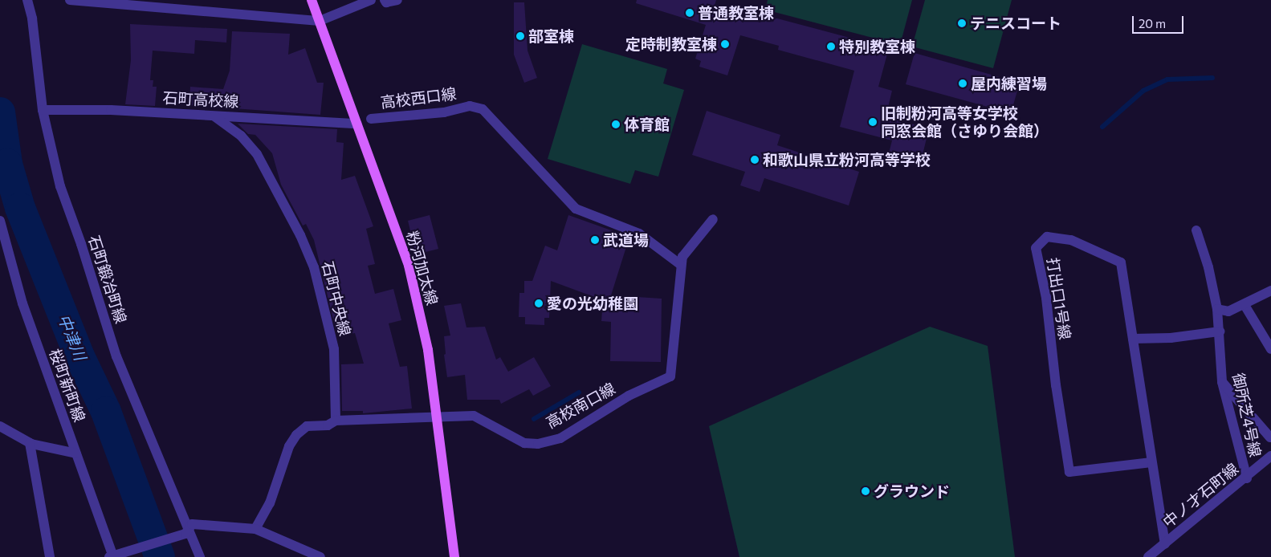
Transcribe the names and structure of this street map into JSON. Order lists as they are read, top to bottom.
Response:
{
  "streets": {
    "main road": ["粉河加太線"],
    "street": [
      "高校西口線",
      "石町高校線",
      "石町鍛冶町線",
      "石町中央線",
      "打出口1号線",
      "桜町新町線",
      "高校南口線",
      "御所芝4号線",
      "中ノ才石町線"
    ]
  },
  "crossings": [
    ["高校西口線", "高校南口線"],
    ["石町高校線", "粉河加太線"],
    ["石町高校線", "石町鍛冶町線"],
    ["石町高校線", "石町中央線"],
    ["粉河加太線", "高校南口線"],
    ["打出口1号線", "中ノ才石町線"],
    ["御所芝4号線", "中ノ才石町線"]
  ],
  "water": ["中津川"],
  "places": [
    "普通教室棟",
    "テニスコート",
    "部室棟",
    "定時制教室棟",
    "特別教室棟",
    "屋内練習場",
    "旧制粉河高等女学校 同窓会館（さゆり会館）",
    "体育館",
    "和歌山県立粉河高等学校",
    "武道場",
    "愛の光幼稚園",
    "グラウンド"
  ],
  "scale_bar": "20 m"
}
